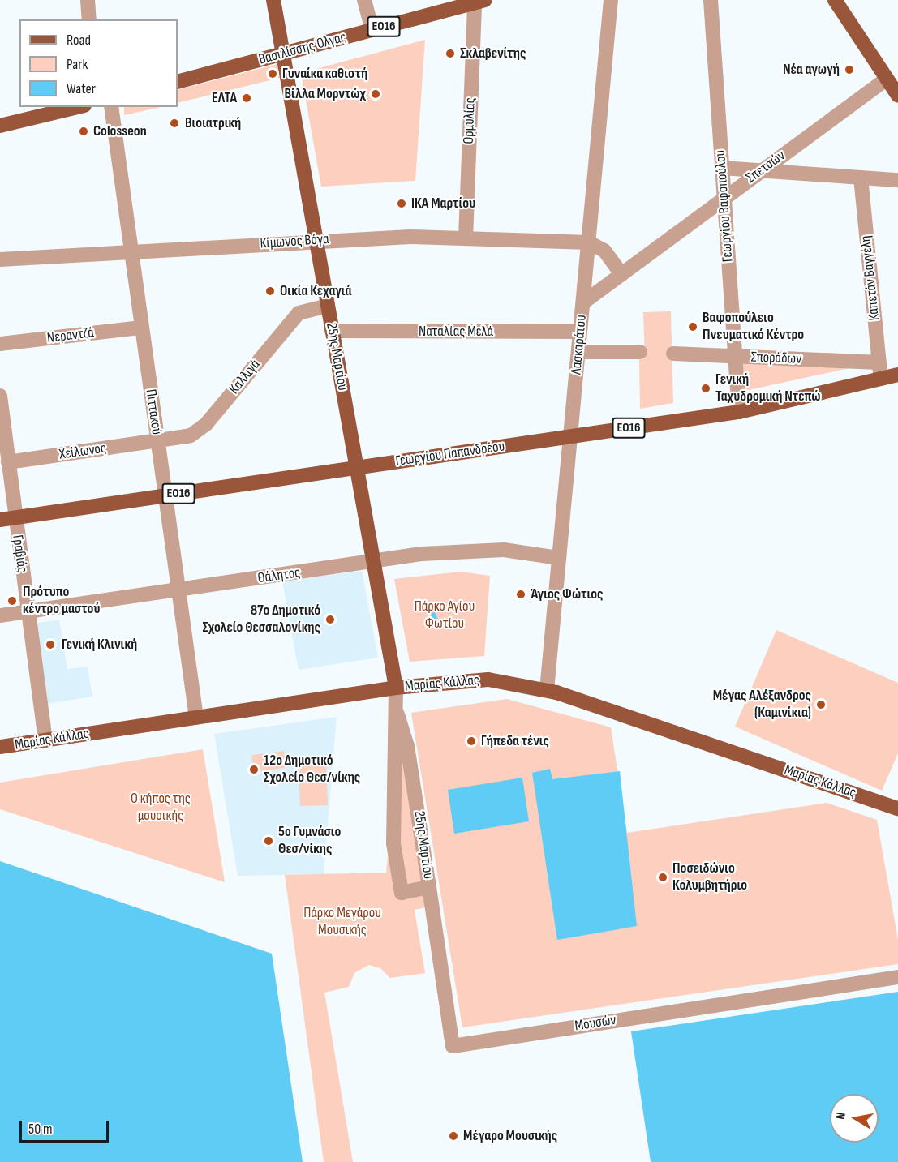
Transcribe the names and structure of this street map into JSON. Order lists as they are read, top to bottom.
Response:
{
  "streets": {
    "main road": [
      "ΕΟ16",
      "Βασιλίσσης Όλγας",
      "25ης Μαρτίου",
      "Γεωργίου Παπανδρέου",
      "Μαρίας Κάλλας"
    ],
    "street": [
      "Ορμυλίας",
      "Σπετσών",
      "Γεωργίου Βαφοπούλου",
      "Κίμωνος Βόγα",
      "Καπετάν Βαγγέλη",
      "Ναταλίας Μελά",
      "Νεραντζά",
      "Λασκαράτου",
      "Σποράδων",
      "Καλλιγά",
      "Πιττακού",
      "Χείλωνος",
      "Γραβιάς",
      "Θάλητος",
      "Μουσών"
    ]
  },
  "crossings": [
    ["Βασιλίσσης Όλγας", "Ορμυλίας"],
    ["Βασιλίσσης Όλγας", "25ης Μαρτίου"],
    ["Ορμυλίας", "Κίμωνος Βόγα"],
    ["Σπετσών", "Γεωργίου Βαφοπούλου"],
    ["Σπετσών", "Λασκαράτου"],
    ["Γεωργίου Βαφοπούλου", "Σποράδων"],
    ["Γεωργίου Βαφοπούλου", "Γεωργίου Παπανδρέου"],
    ["Κίμωνος Βόγα", "Λασκαράτου"],
    ["Κίμωνος Βόγα", "25ης Μαρτίου"],
    ["Κίμωνος Βόγα", "Πιττακού"],
    ["Καπετάν Βαγγέλη", "Σποράδων"],
    ["Καπετάν Βαγγέλη", "Γεωργίου Παπανδρέου"],
    ["Ναταλίας Μελά", "Λασκαράτου"],
    ["Ναταλίας Μελά", "25ης Μαρτίου"],
    ["Νεραντζά", "Πιττακού"],
    ["Λασκαράτου", "Γεωργίου Παπανδρέου"],
    ["Λασκαράτου", "Θάλητος"],
    ["Λασκαράτου", "Μαρίας Κάλλας"],
    ["25ης Μαρτίου", "Καλλιγά"],
    ["25ης Μαρτίου", "Γεωργίου Παπανδρέου"],
    ["25ης Μαρτίου", "Θάλητος"],
    ["25ης Μαρτίου", "Μαρίας Κάλλας"],
    ["25ης Μαρτίου", "Μουσών"],
    ["Καλλιγά", "Πιττακού"],
    ["Καλλιγά", "Χείλωνος"],
    ["Πιττακού", "Χείλωνος"],
    ["Πιττακού", "Γεωργίου Παπανδρέου"],
    ["Πιττακού", "Θάλητος"],
    ["Πιττακού", "Μαρίας Κάλλας"],
    ["Χείλωνος", "Γραβιάς"],
    ["Γεωργίου Παπανδρέου", "Γραβιάς"],
    ["Γραβιάς", "Θάλητος"],
    ["Γραβιάς", "Μαρίας Κάλλας"]
  ],
  "parks": ["Πάρκο Αγίου Φωτίου", "Ο κήπος της μουσικής", "Πάρκο Μεγάρου Μουσικής"],
  "places": [
    "Σκλαβενίτης",
    "Νέα αγωγή",
    "Γυναίκα καθιστή",
    "Βίλλα Μορντώχ",
    "ΕΛΤΑ",
    "Βιοιατρική",
    "Colosseon",
    "ΙΚΑ Μαρτίου",
    "Οικία Κεχαγιά",
    "Βαφοπούλειο Πνευματικό Κέντρο",
    "Γενική Ταχυδρομική Ντεπώ",
    "Άγιος Φώτιος",
    "Πρότυπο κέντρο μαστού",
    "87ο Δημοτικό Σχολείο Θεσσαλονίκης",
    "Γενική Κλινική",
    "Μέγας Αλέξανδρος (Καμινίκια)",
    "Γήπεδα τένις",
    "12ο Δημοτικό Σχολείο Θεσ/νίκης",
    "5ο Γυμνάσιο Θεσ/νίκης",
    "Ποσειδώνιο Κολυμβητήριο",
    "Μέγαρο Μουσικής"
  ],
  "legend": ["Road", "Park", "Water"],
  "scale_bar": "50 m",
  "north": "left"
}
